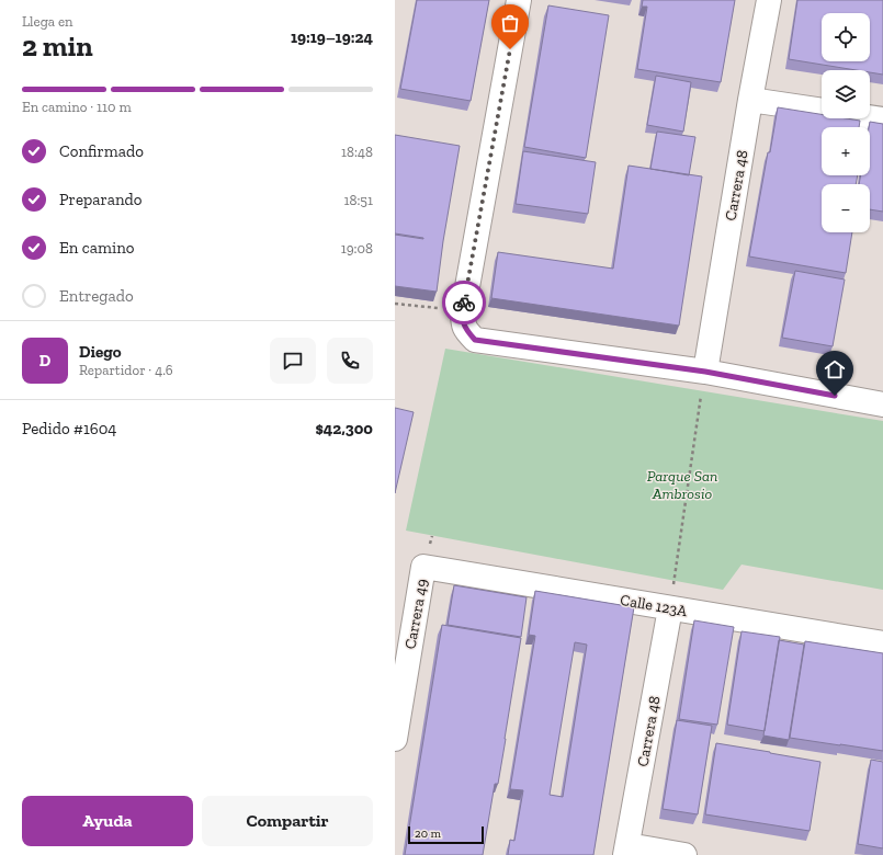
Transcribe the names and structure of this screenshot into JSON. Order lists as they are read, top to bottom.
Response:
{
  "streets": {
    "street": ["Carrera 48", "Calle 123A", "Carrera 49"]
  },
  "crossings": [
    ["Carrera 48", "Calle 123A"],
    ["Calle 123A", "Carrera 49"]
  ],
  "parks": ["Parque San Ambrosio"],
  "scale_bar": "20 m",
  "page": {
    "heading": ["2 min", "Llega en", "19:19–19:24"],
    "panel": [
      "Diego",
      "Repartidor · 4.6",
      "Pedido #1604",
      "$42,300"
    ],
    "map_buttons": ["+", "−"],
    "bar": "En camino · 110 m",
    "list": [
      ["Confirmado", "18:48"],
      ["Preparando", "18:51"],
      ["En camino", "19:08"],
      "Entregado"
    ],
    "round": "D",
    "buttons": ["Ayuda", "Compartir"],
    "scale": "20 m"
  }
}
